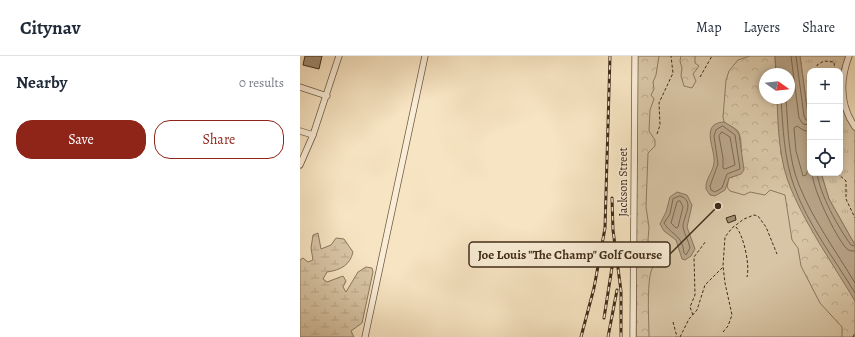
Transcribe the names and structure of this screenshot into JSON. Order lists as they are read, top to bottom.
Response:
{
  "streets": {
    "street": ["Jackson Street"]
  },
  "places": ["Joe Louis \"The Champ\" Golf Course"],
  "north": "right",
  "page": {
    "header": "Citynav",
    "nav": ["Map", "Layers", "Share"],
    "heading": ["Nearby", "0 results"],
    "map_buttons": ["+", "−"],
    "buttons": ["Save", "Share"]
  }
}
